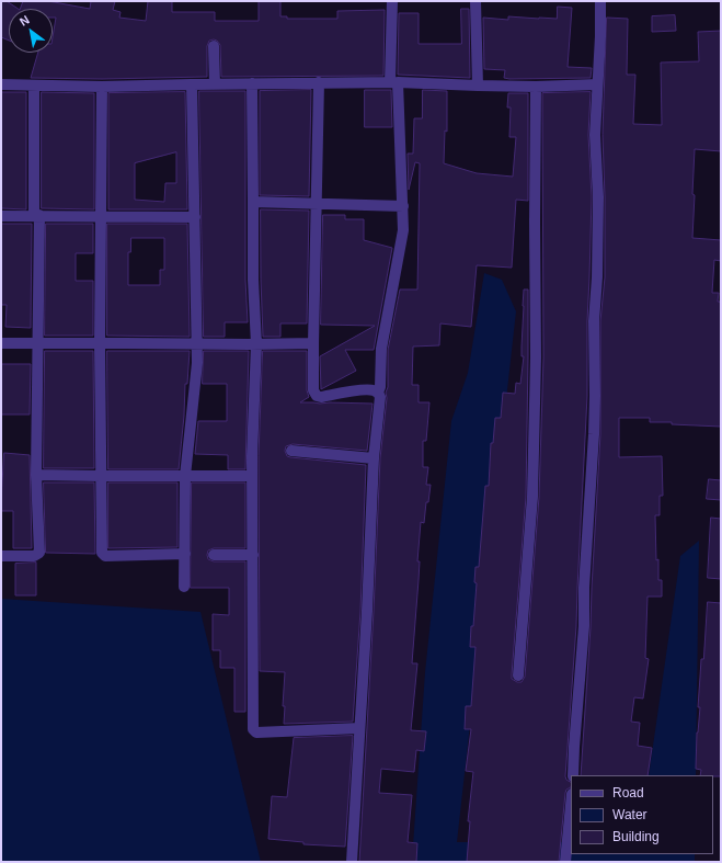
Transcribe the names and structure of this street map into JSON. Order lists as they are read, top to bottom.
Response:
{
  "legend": ["Road", "Water", "Building"],
  "north": "top left"
}
